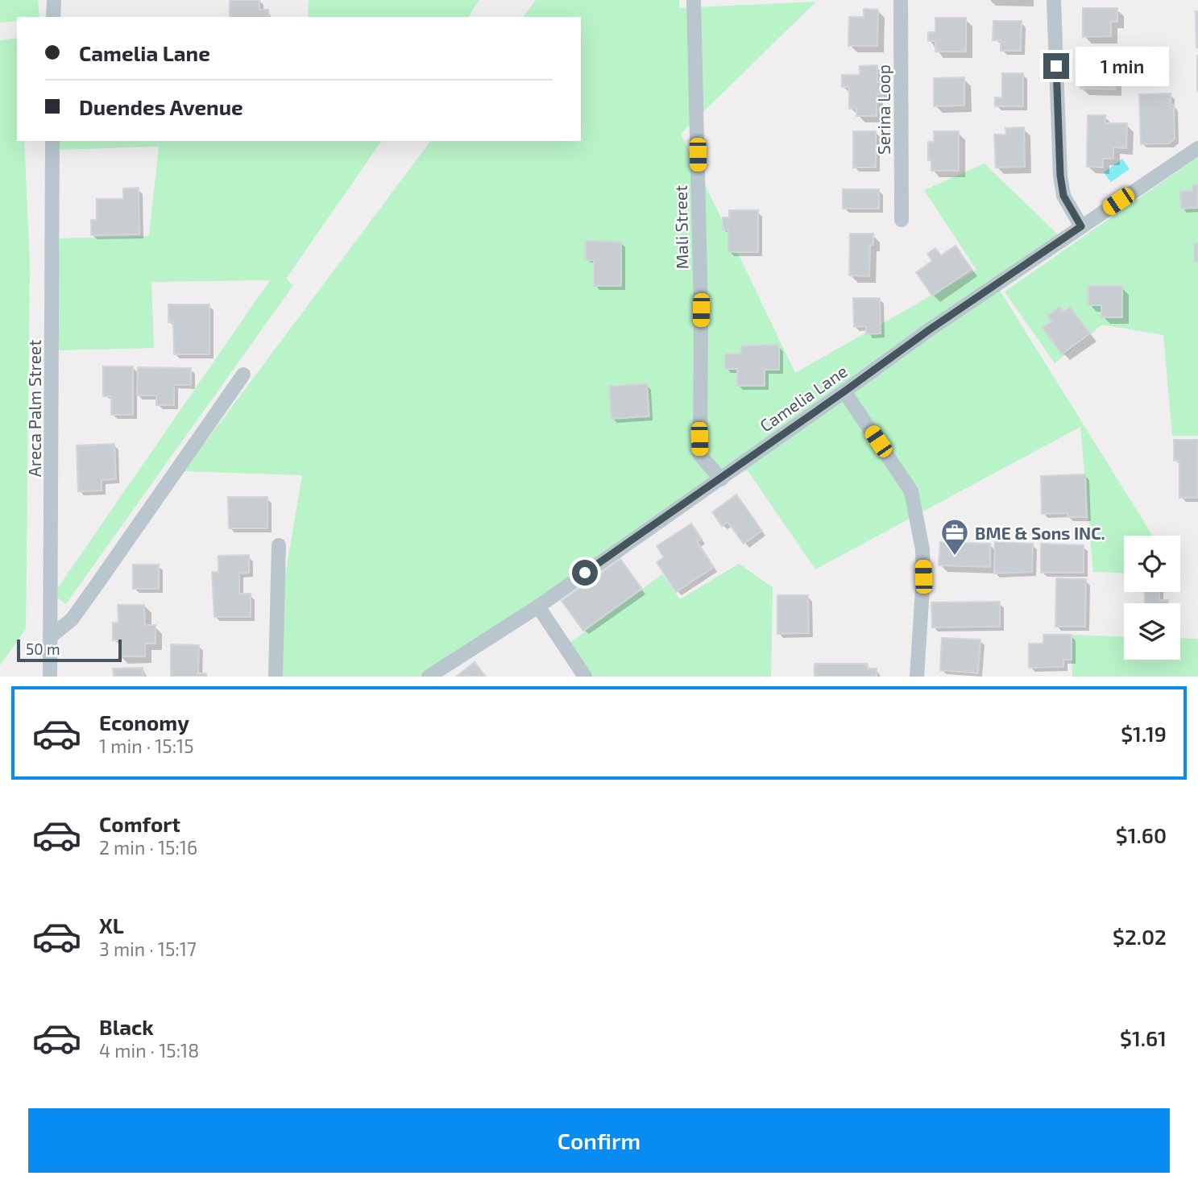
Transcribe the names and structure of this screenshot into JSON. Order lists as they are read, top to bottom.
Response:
{
  "streets": {
    "street": [
      "Serina Loop",
      "Mali Street",
      "Camelia Lane",
      "Areca Palm Street"
    ]
  },
  "crossings": [
    ["Mali Street", "Camelia Lane"]
  ],
  "places": {
    "office": ["BME & Sons INC."]
  },
  "scale_bar": "50 m",
  "page": {
    "banner": ["Camelia Lane", "Duendes Avenue"],
    "bubble": "1 min",
    "scale": "50 m",
    "list": [
      {
        "name": "Economy",
        "note": "1 min · 15:15",
        "value": "$1.19"
      },
      {
        "name": "Comfort",
        "note": "2 min · 15:16",
        "value": "$1.60"
      },
      {
        "name": "XL",
        "note": "3 min · 15:17",
        "value": "$2.02"
      },
      {
        "name": "Black",
        "note": "4 min · 15:18",
        "value": "$1.61"
      }
    ],
    "buttons": "Confirm"
  }
}
